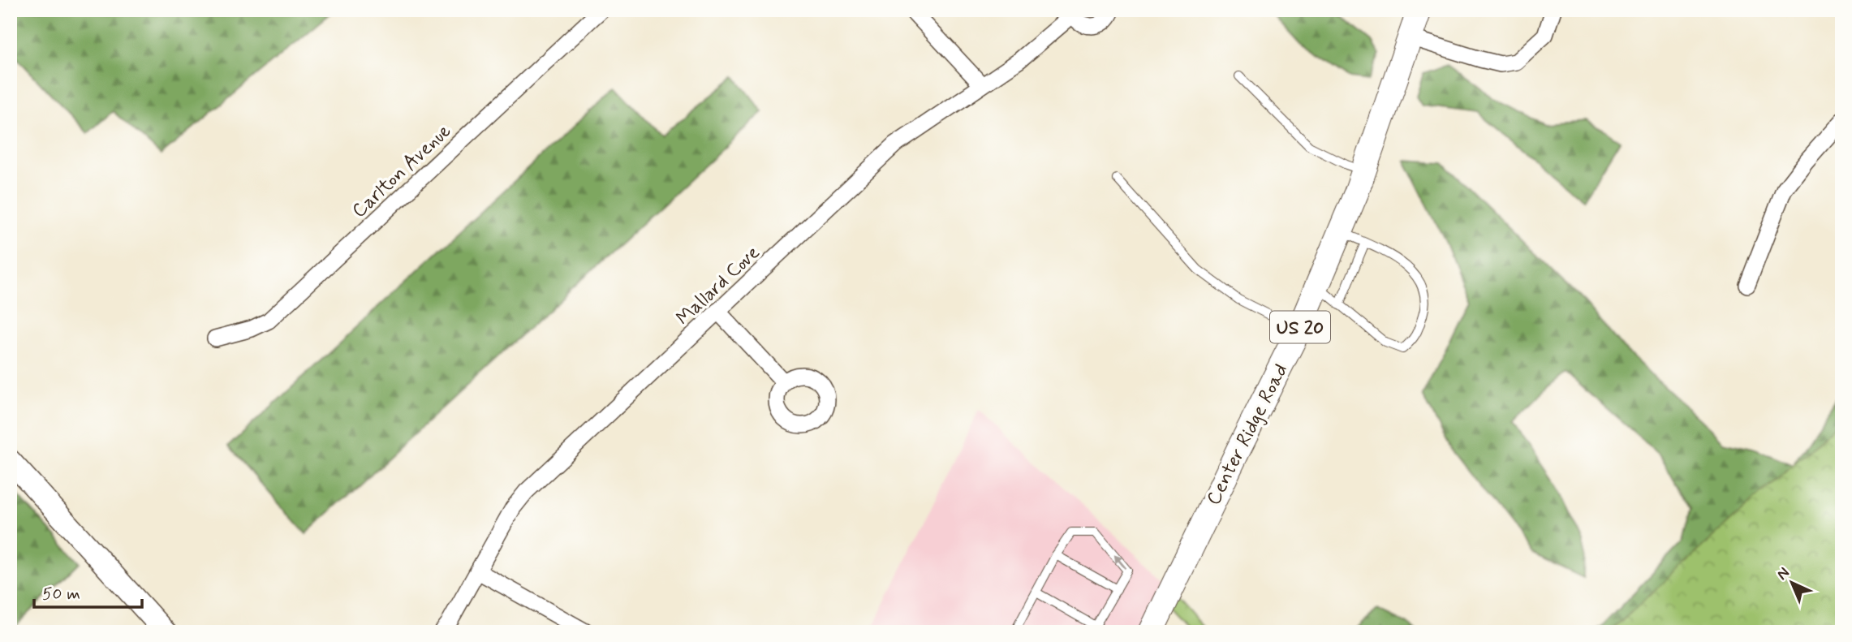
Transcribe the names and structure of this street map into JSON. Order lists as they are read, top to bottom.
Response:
{
  "streets": {
    "main road": ["US 20", "Center Ridge Road"],
    "street": ["Carlton Avenue", "Mallard Cove"]
  },
  "scale_bar": "50 m",
  "north": "top left"
}
